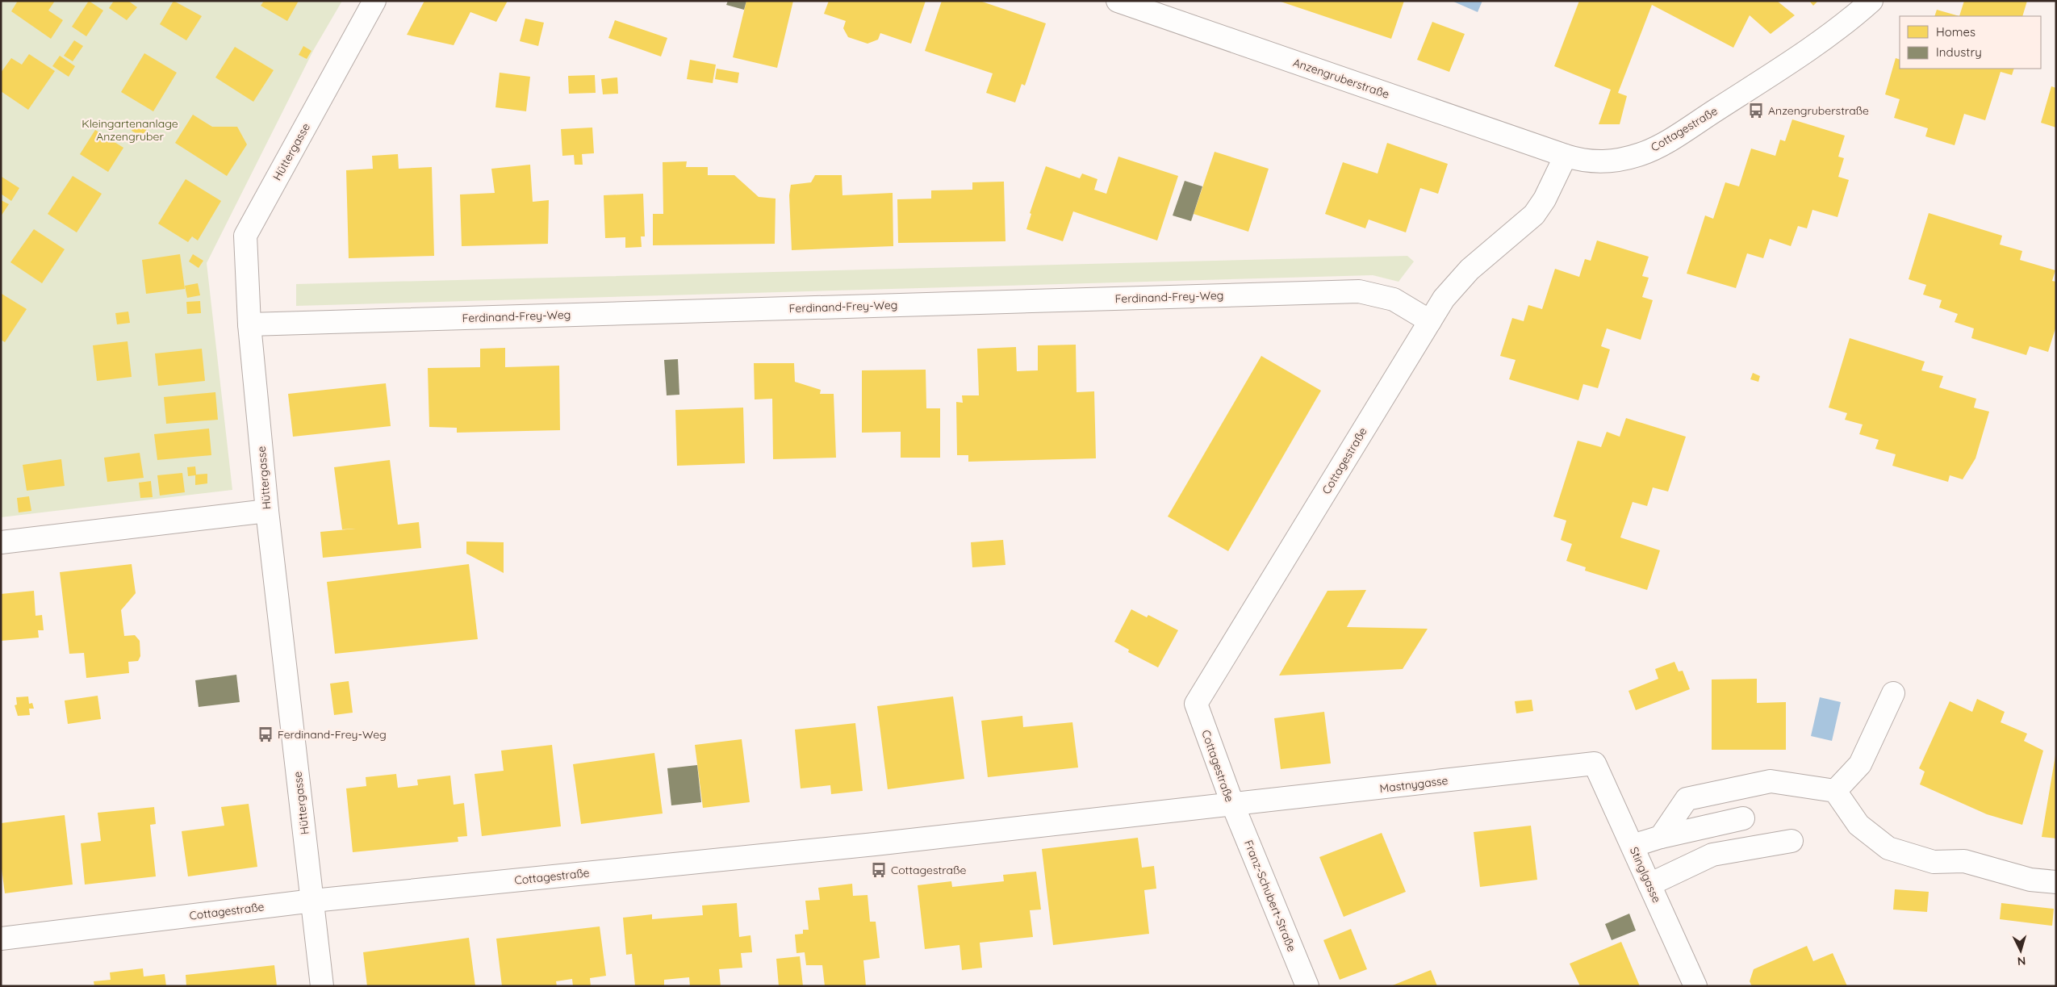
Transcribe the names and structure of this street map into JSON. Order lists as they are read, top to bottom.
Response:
{
  "streets": {
    "street": [
      "Anzengruberstraße",
      "Cottagestraße",
      "Hüttergasse",
      "Ferdinand-Frey-Weg",
      "Mastnygasse",
      "Stinglgasse",
      "Franz-Schubert-Straße"
    ]
  },
  "crossings": [
    ["Anzengruberstraße", "Cottagestraße"],
    ["Cottagestraße", "Hüttergasse"],
    ["Cottagestraße", "Ferdinand-Frey-Weg"],
    ["Cottagestraße", "Mastnygasse"],
    ["Cottagestraße", "Franz-Schubert-Straße"],
    ["Hüttergasse", "Ferdinand-Frey-Weg"],
    ["Mastnygasse", "Stinglgasse"],
    ["Mastnygasse", "Franz-Schubert-Straße"]
  ],
  "parks": ["Kleingartenanlage Anzengruber"],
  "places": {
    "bus stop": ["Anzengruberstraße", "Ferdinand-Frey-Weg", "Cottagestraße"]
  },
  "legend": ["Homes", "Industry"],
  "north": "bottom"
}
